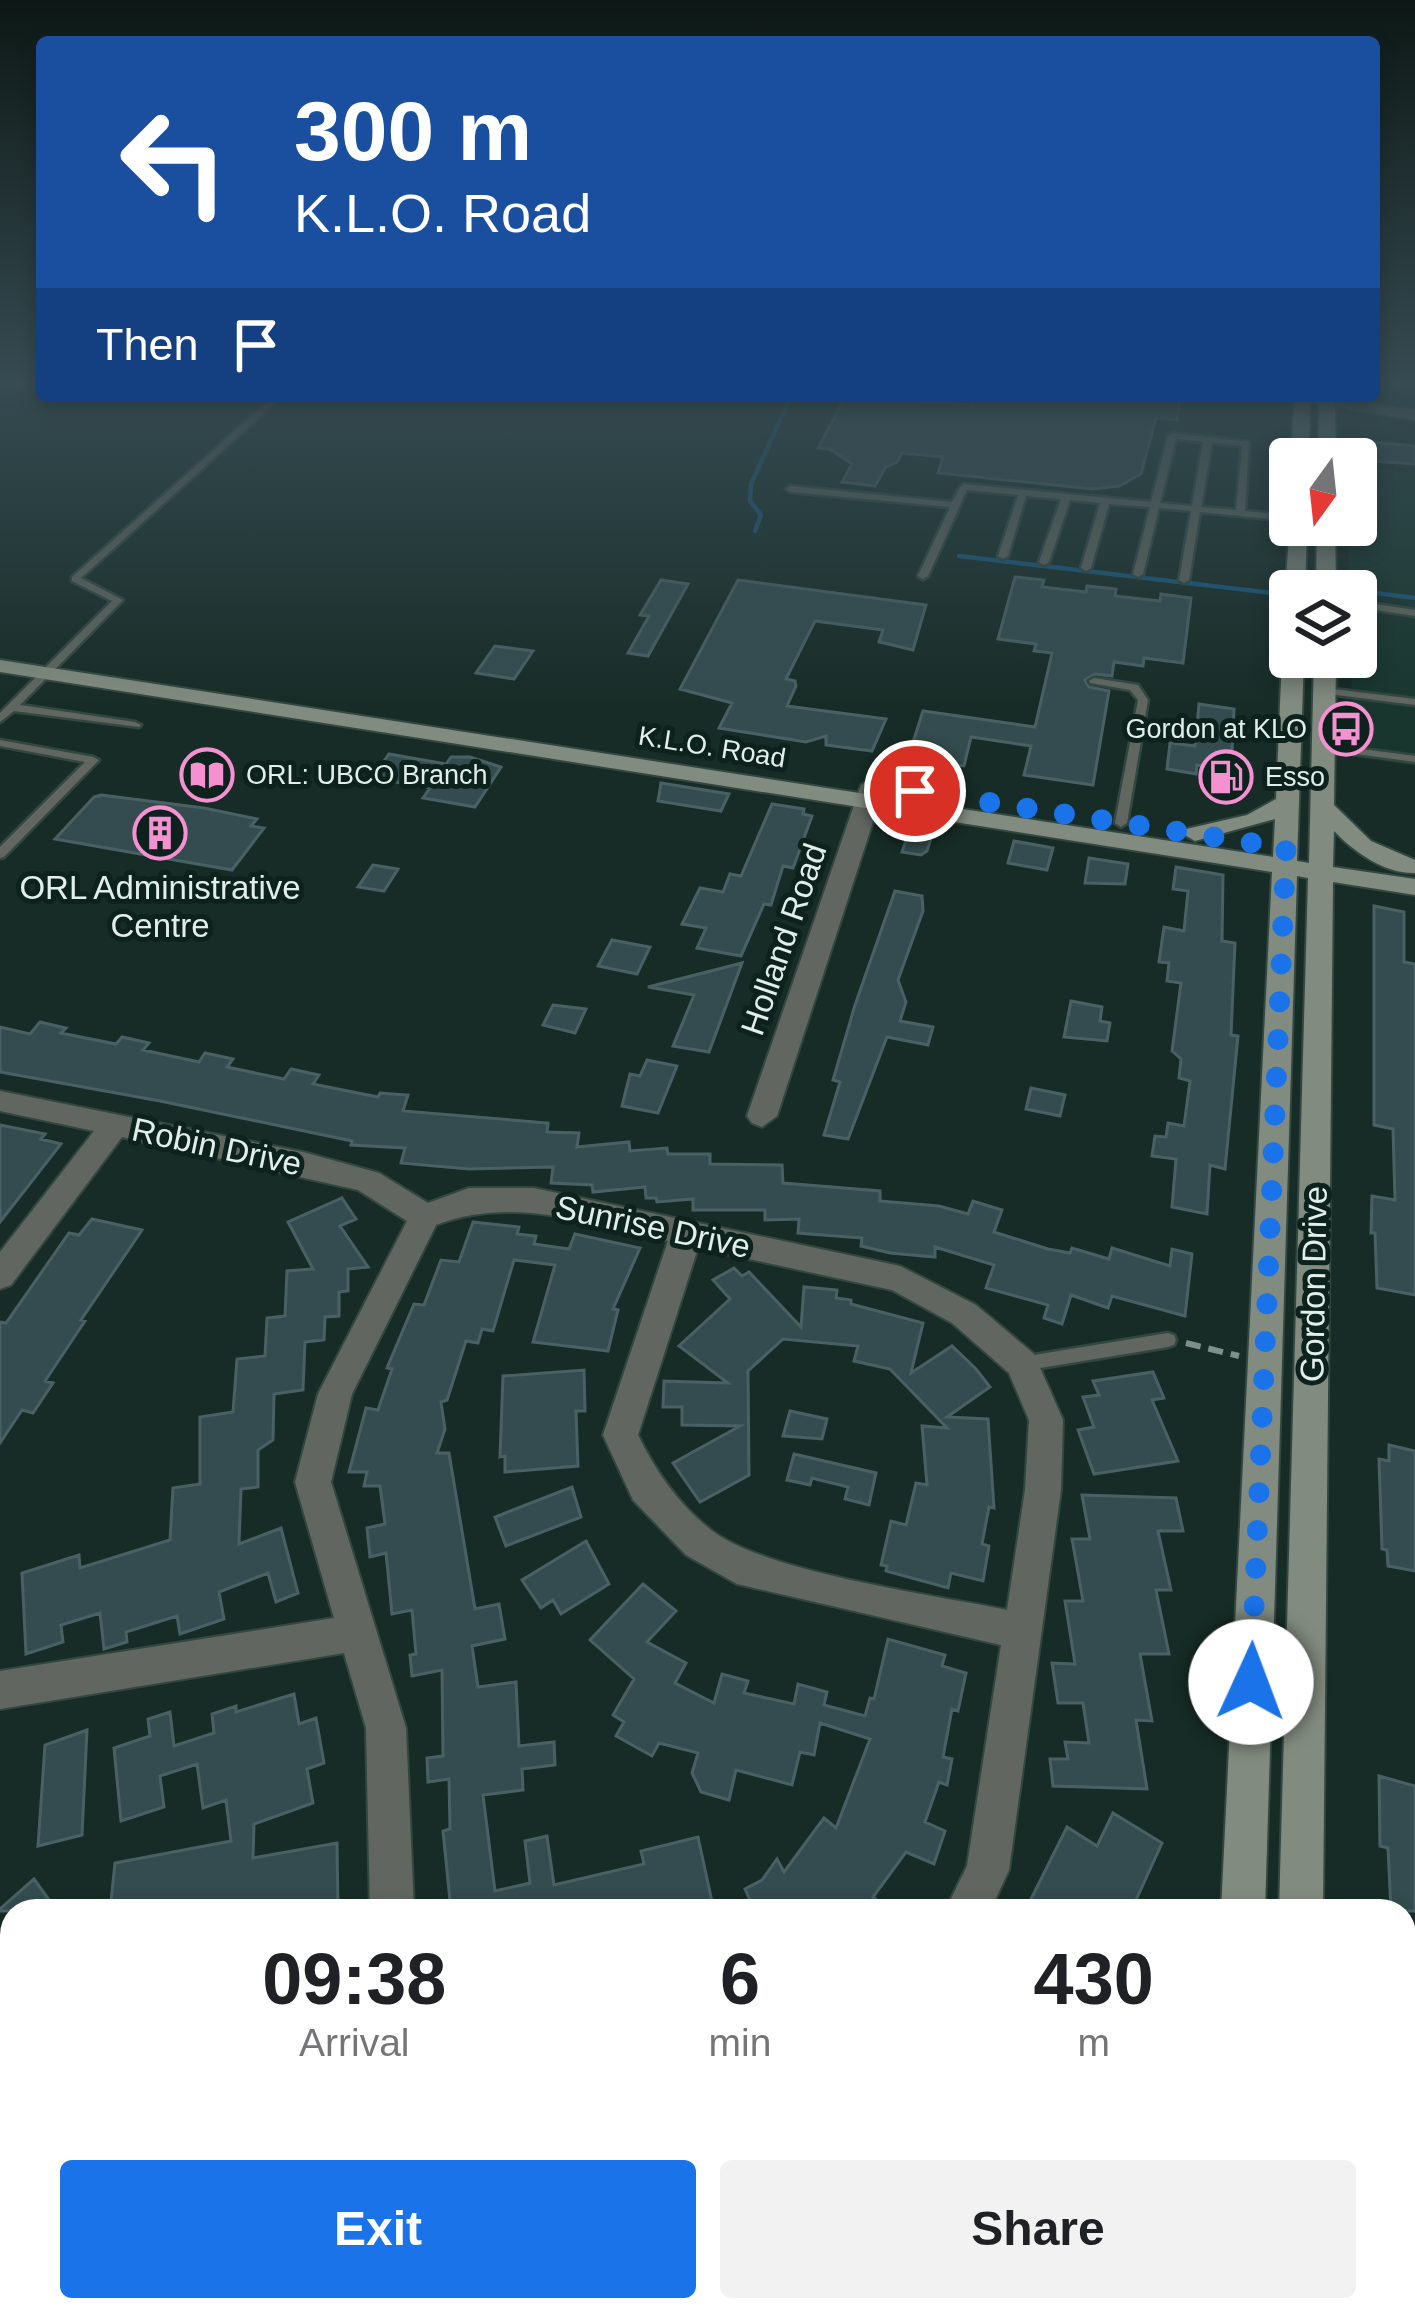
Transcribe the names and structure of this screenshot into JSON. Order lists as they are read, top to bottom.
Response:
{
  "streets": {
    "main road": ["K.L.O. Road", "Gordon Drive"],
    "street": ["Holland Road", "Robin Drive", "Sunrise Drive"]
  },
  "crossings": [
    ["K.L.O. Road", "Holland Road"],
    ["K.L.O. Road", "Gordon Drive"],
    ["Robin Drive", "Sunrise Drive"]
  ],
  "places": {
    "bus stop": ["Gordon at KLO"],
    "library": ["ORL: UBCO Branch"],
    "fuel station": ["Esso"],
    "building": ["ORL Administrative Centre"]
  },
  "north": "bottom",
  "page": {
    "turn": ["300 m", "K.L.O. Road"],
    "then": "Then",
    "eta": [
      "09:38",
      "Arrival",
      "6",
      "min",
      "430",
      "m"
    ],
    "buttons": ["Exit", "Share"]
  }
}
